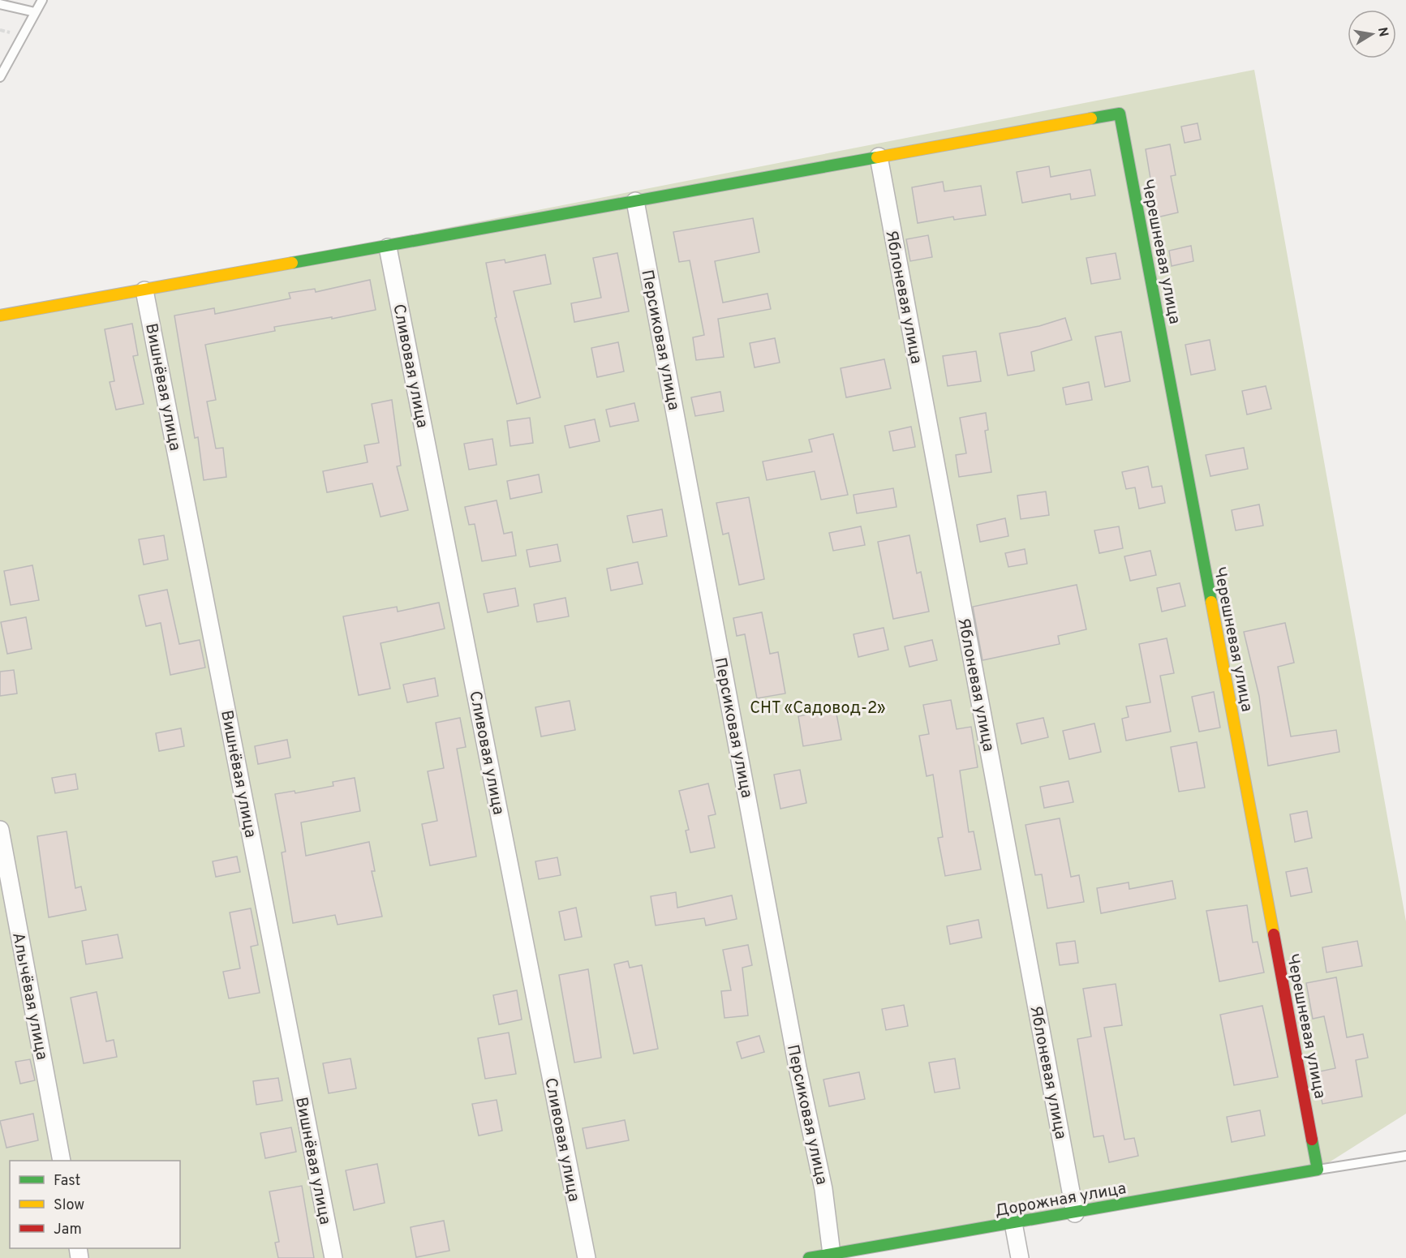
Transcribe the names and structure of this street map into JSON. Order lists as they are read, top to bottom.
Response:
{
  "streets": {
    "street": [
      "Черешневая улица",
      "Яблоневая улица",
      "Персиковая улица",
      "Сливовая улица",
      "Вишнёвая улица",
      "Алычёвая улица",
      "Дорожная улица"
    ]
  },
  "crossings": [
    ["Черешневая улица", "Яблоневая улица"],
    ["Черешневая улица", "Дорожная улица"],
    ["Яблоневая улица", "Дорожная улица"],
    ["Персиковая улица", "Дорожная улица"]
  ],
  "parks": ["СНТ «Садовод-2»"],
  "legend": ["Fast", "Slow", "Jam"],
  "north": "right"
}
